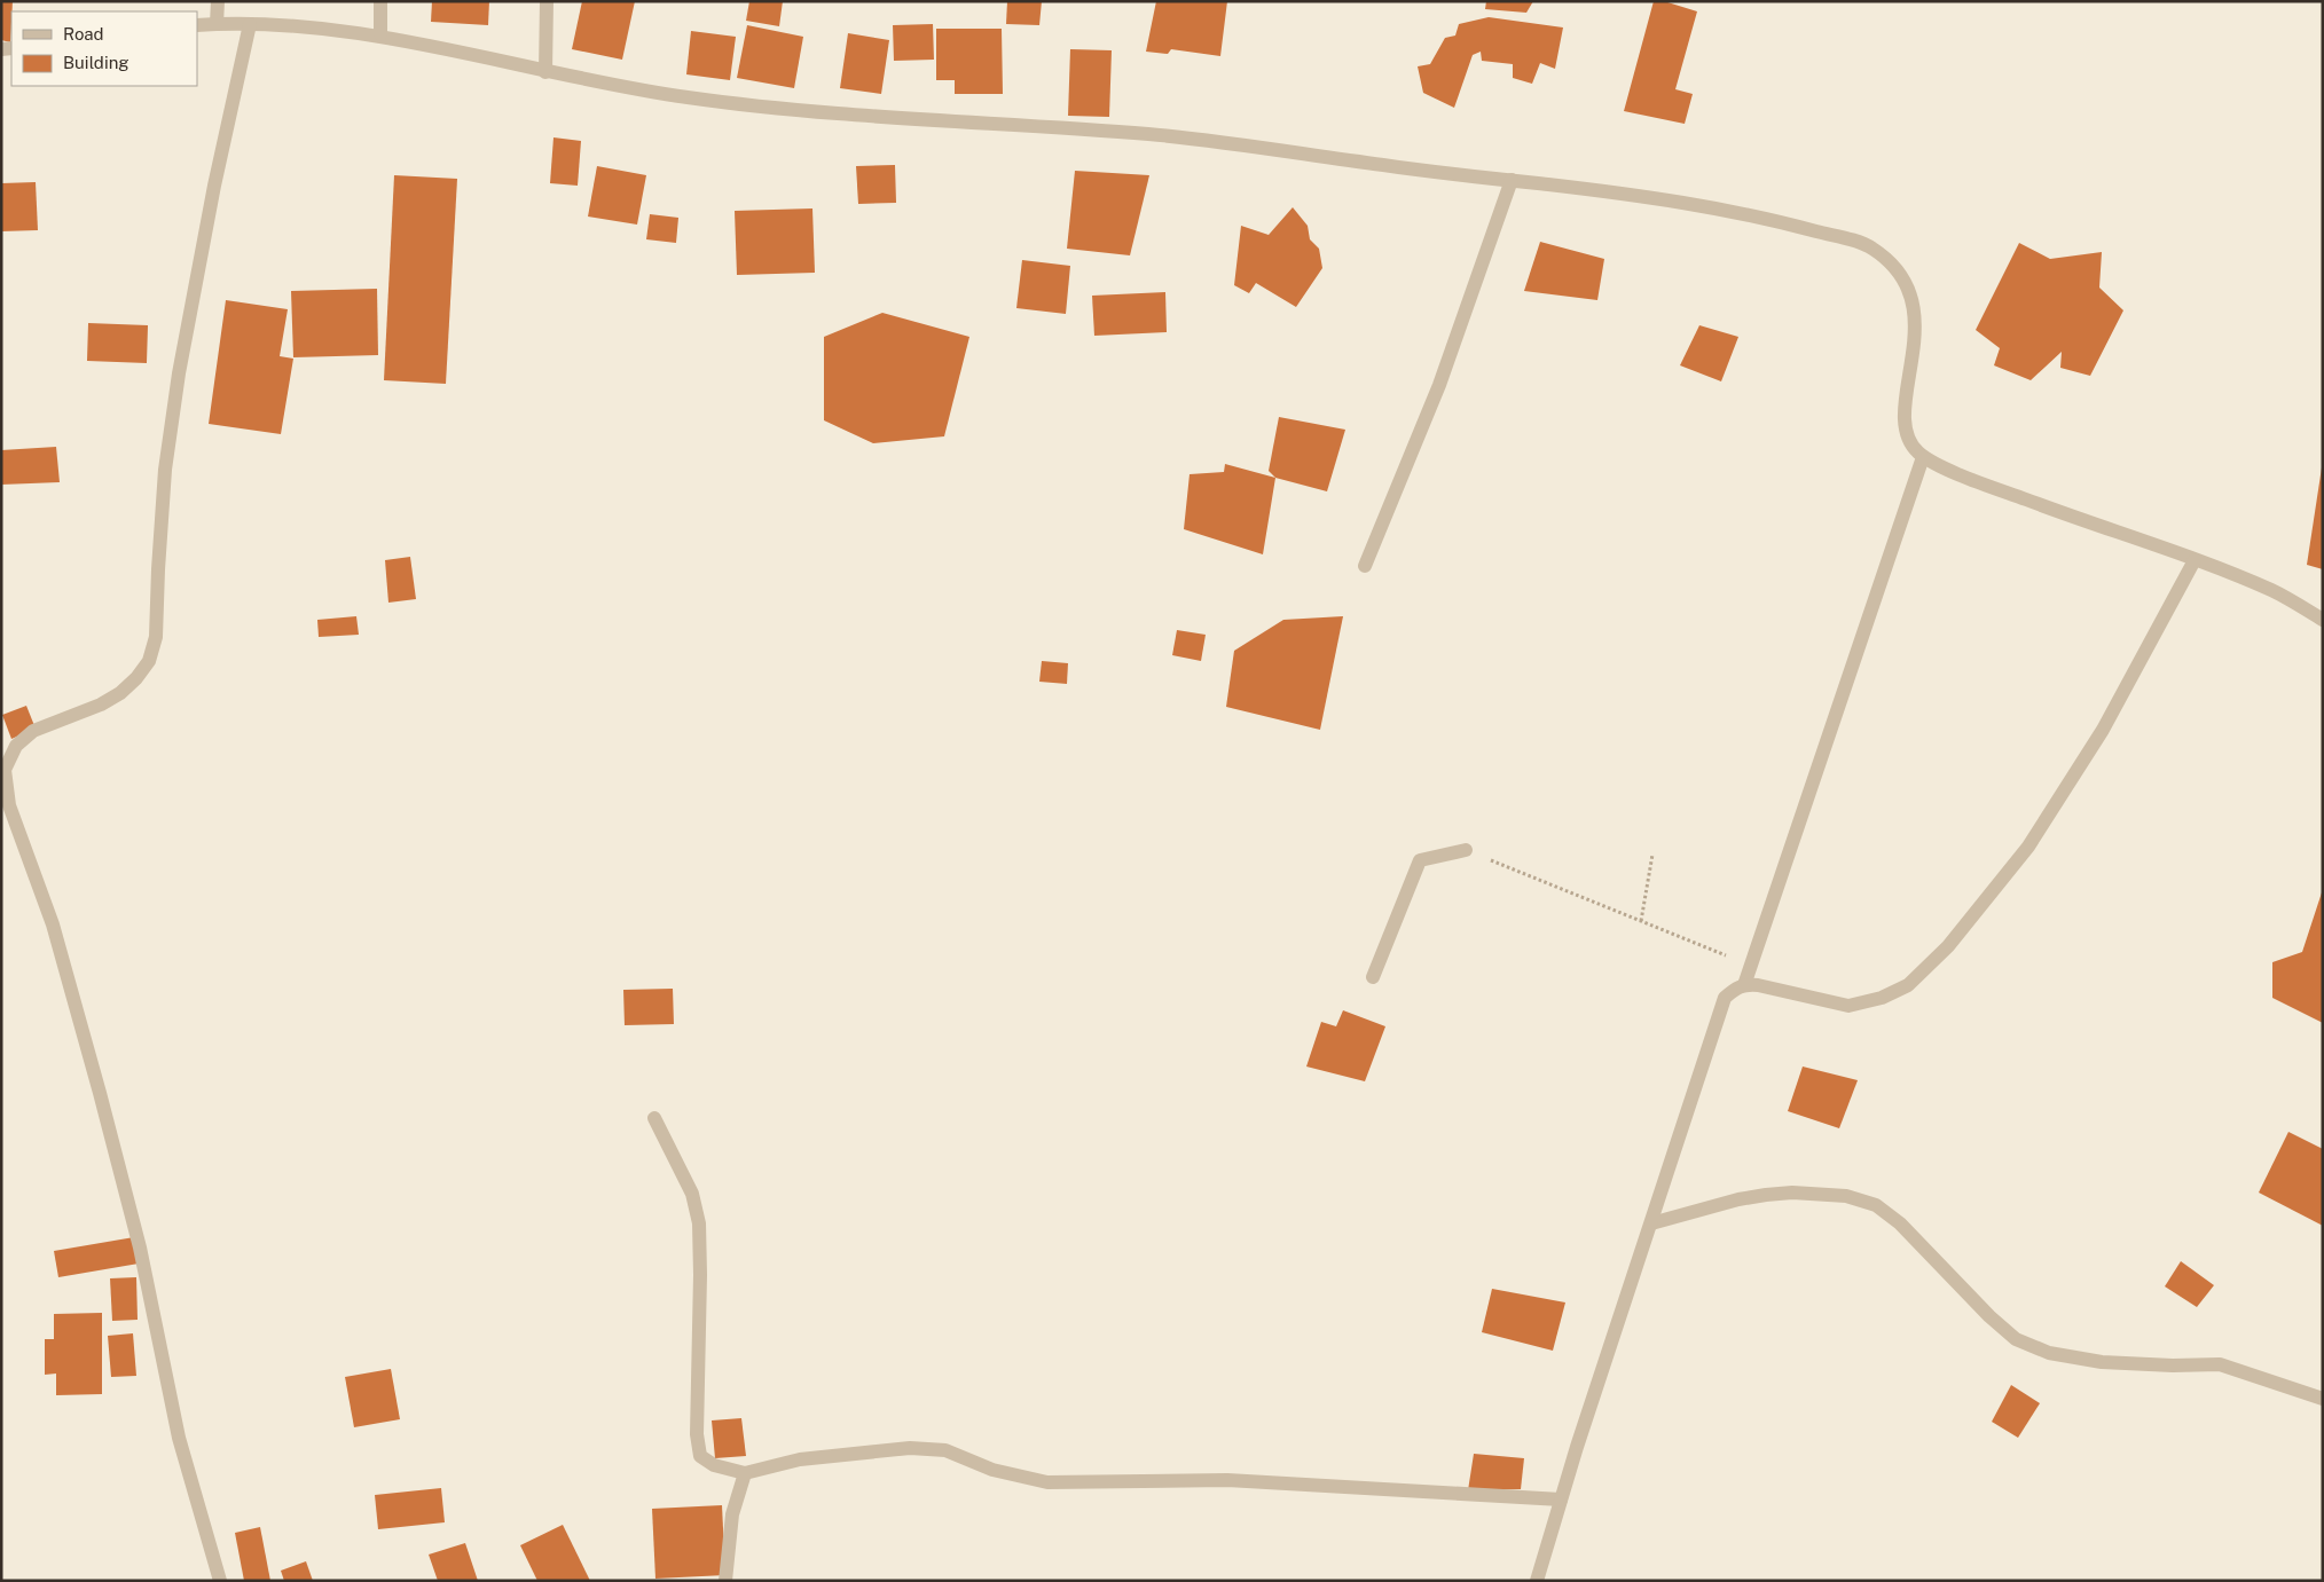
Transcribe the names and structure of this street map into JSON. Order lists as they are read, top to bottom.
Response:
{
  "legend": ["Road", "Building"]
}
